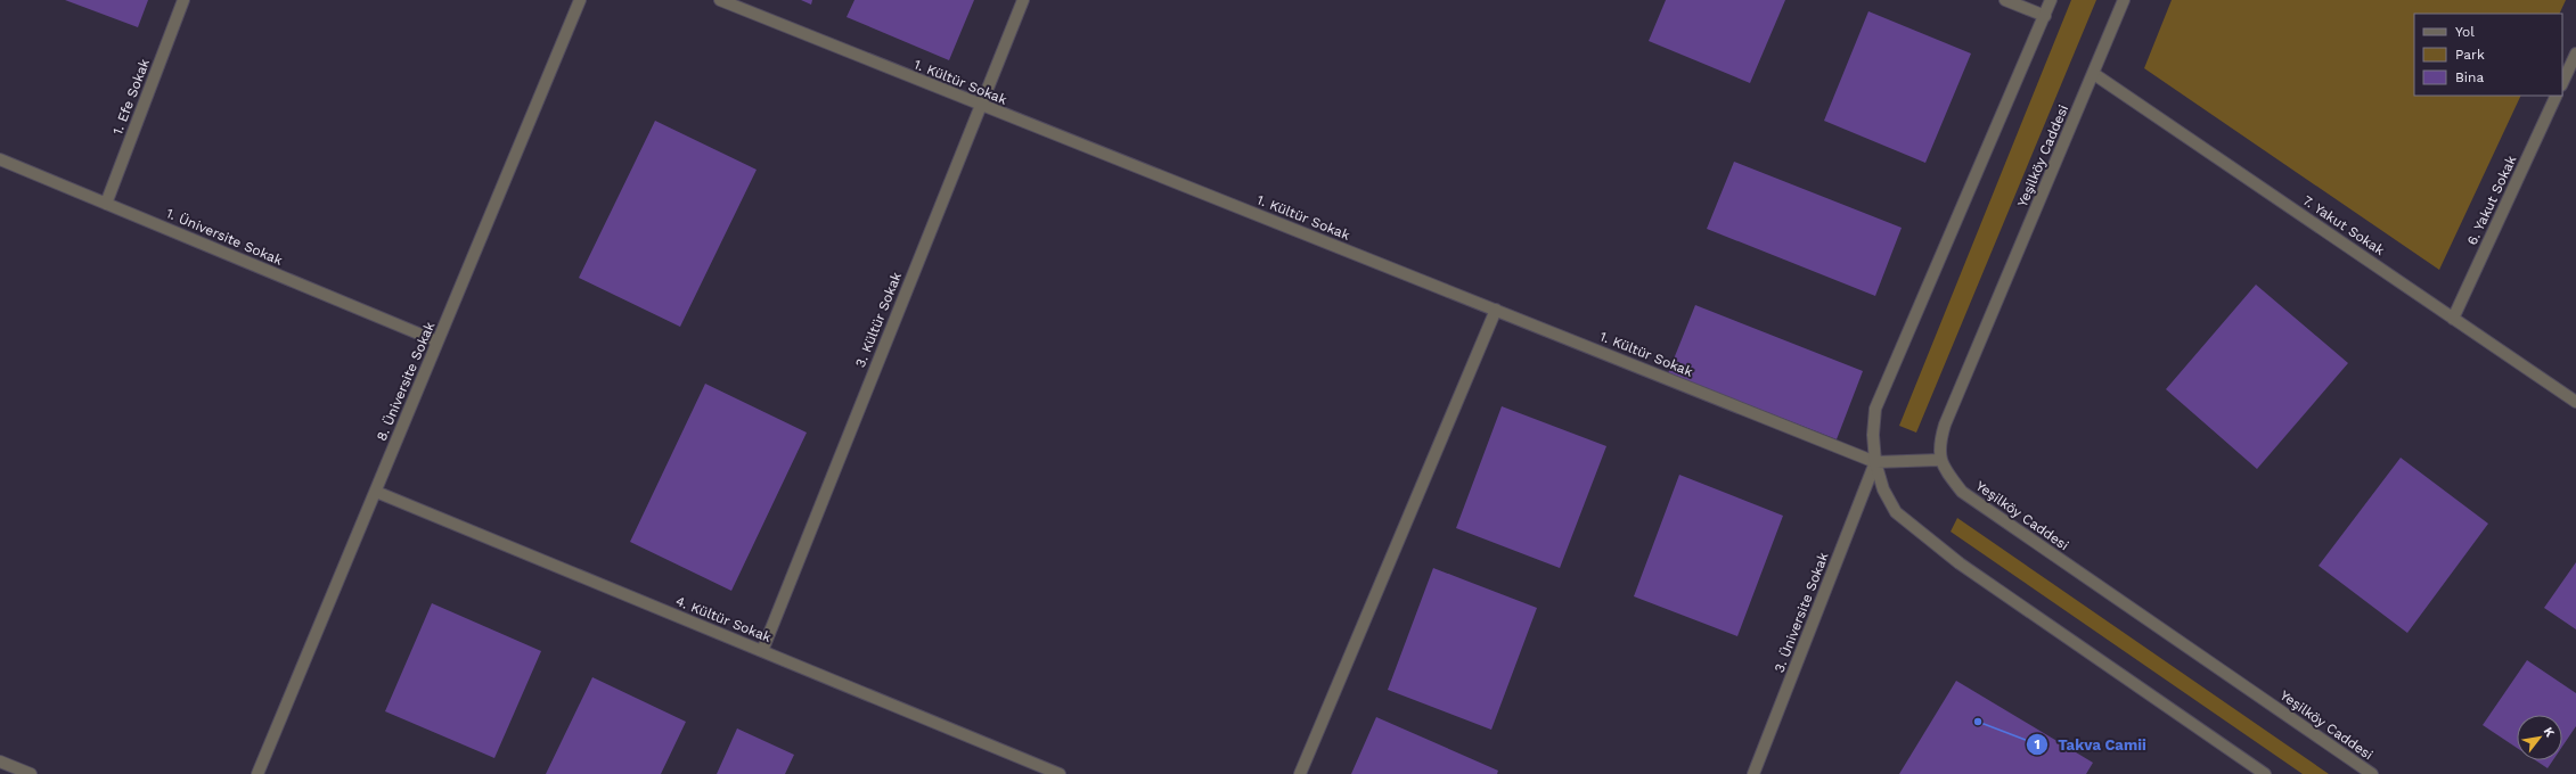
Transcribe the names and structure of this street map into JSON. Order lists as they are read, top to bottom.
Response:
{
  "streets": {
    "street": [
      "1. Kültür Sokak",
      "1. Efe Sokak",
      "Yeşilköy Caddesi",
      "6. Yakut Sokak",
      "7. Yakut Sokak",
      "1. Üniversite Sokak",
      "3. Kültür Sokak",
      "8. Üniversite Sokak",
      "3. Üniversite Sokak",
      "4. Kültür Sokak"
    ]
  },
  "crossings": [
    ["1. Kültür Sokak", "3. Kültür Sokak"],
    ["1. Kültür Sokak", "3. Üniversite Sokak"],
    ["1. Efe Sokak", "1. Üniversite Sokak"],
    ["Yeşilköy Caddesi", "7. Yakut Sokak"],
    ["6. Yakut Sokak", "7. Yakut Sokak"],
    ["1. Üniversite Sokak", "8. Üniversite Sokak"],
    ["3. Kültür Sokak", "4. Kültür Sokak"],
    ["8. Üniversite Sokak", "4. Kültür Sokak"]
  ],
  "places": ["Takva Camii"],
  "legend": ["Yol", "Park", "Bina"],
  "north": "top right"
}
